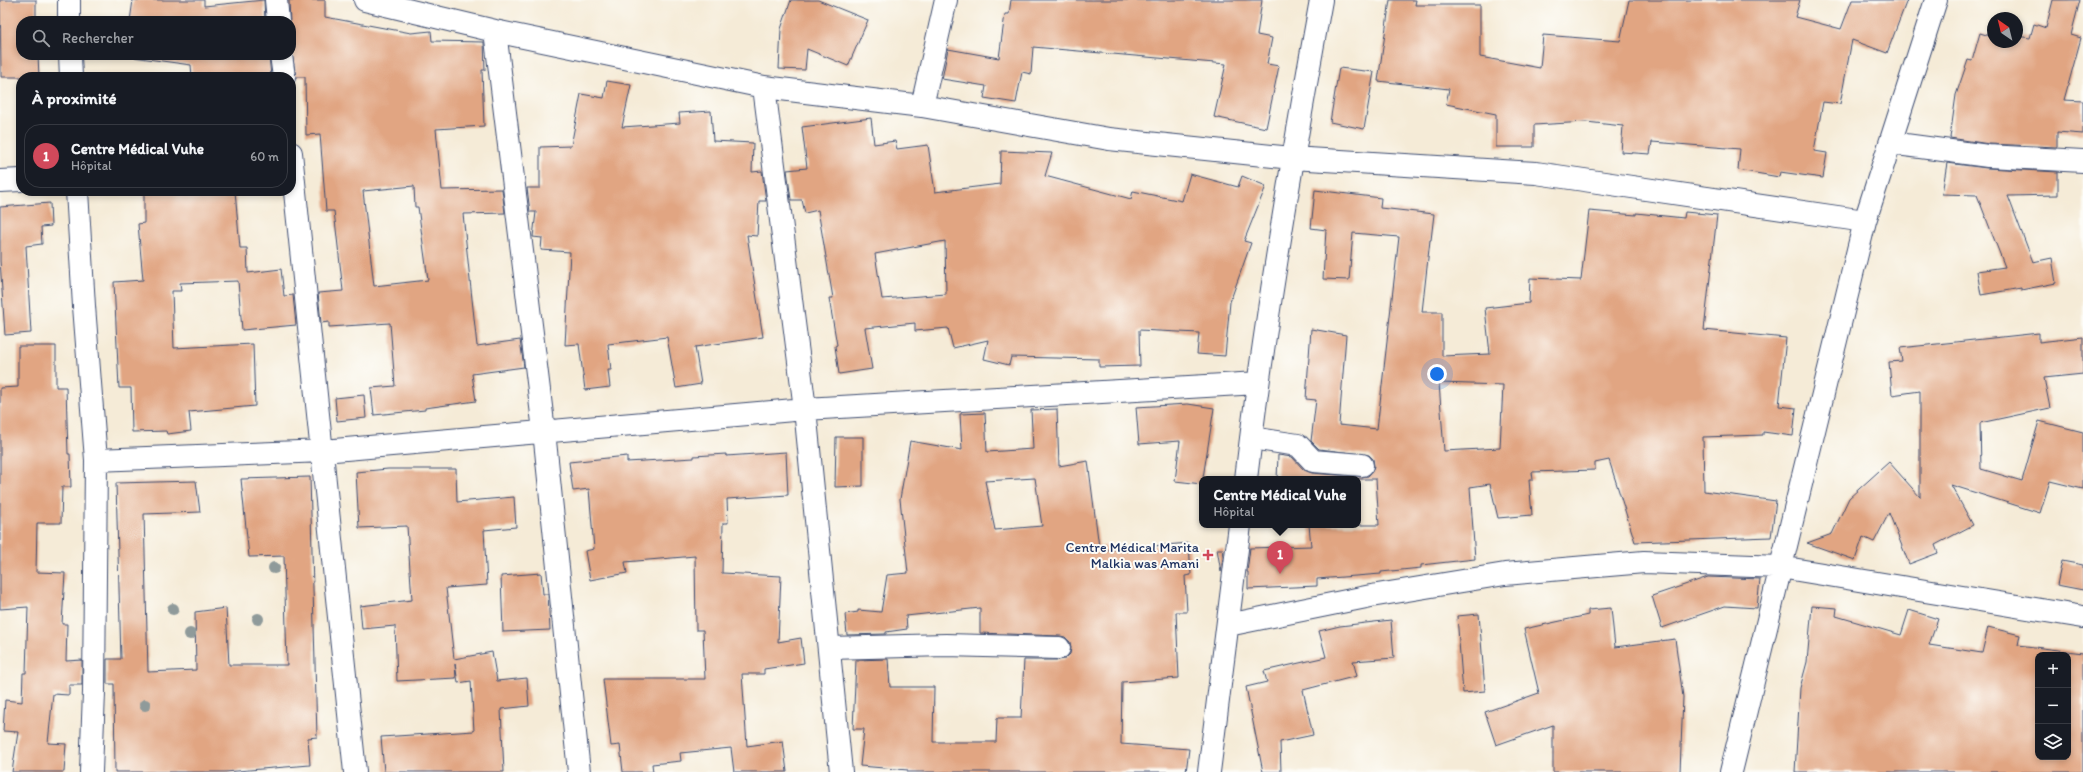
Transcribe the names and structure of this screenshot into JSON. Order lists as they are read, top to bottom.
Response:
{
  "places": {
    "health": ["Centre Médical Marita Malkia was Amani"]
  },
  "north": "top left",
  "page": {
    "search": "Rechercher",
    "heading": "À proximité",
    "list": [
      {
        "mark": "1",
        "name": "Centre Médical Vuhe",
        "note": "Hôpital",
        "value": "60 m"
      }
    ],
    "popup": ["Centre Médical Vuhe", "Hôpital"],
    "pins": "1",
    "map_buttons": ["+", "−"]
  }
}
